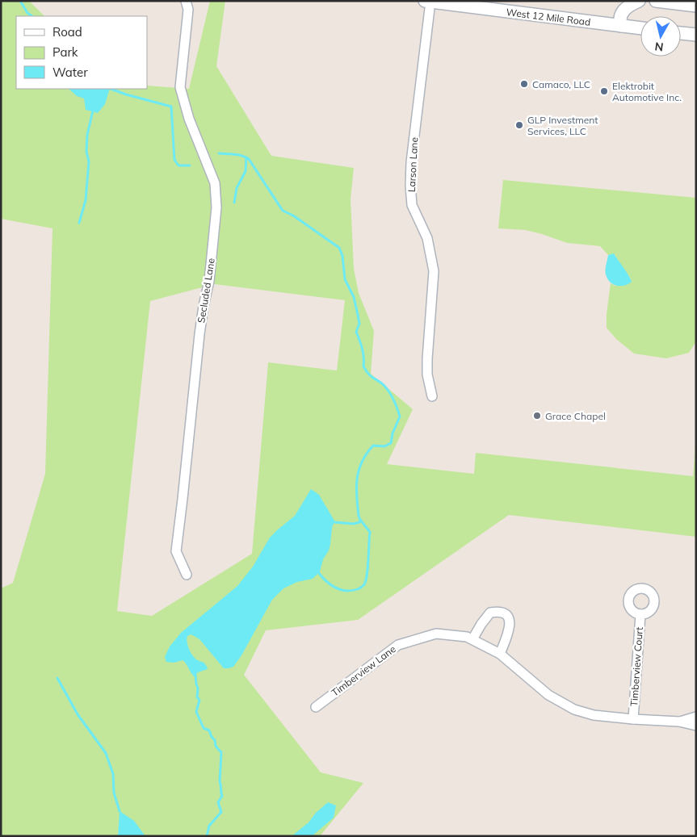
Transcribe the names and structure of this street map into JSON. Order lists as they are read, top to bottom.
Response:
{
  "streets": {
    "main road": ["West 12 Mile Road"],
    "street": [
      "Larson Lane",
      "Secluded Lane",
      "Timberview Court",
      "Timberview Lane"
    ]
  },
  "crossings": [
    ["West 12 Mile Road", "Larson Lane"],
    ["Timberview Court", "Timberview Lane"]
  ],
  "places": [
    "Camaco, LLC",
    "Elektrobit Automotive Inc.",
    "GLP Investment Services, LLC",
    "Grace Chapel"
  ],
  "legend": ["Road", "Park", "Water"],
  "north": "bottom"
}
